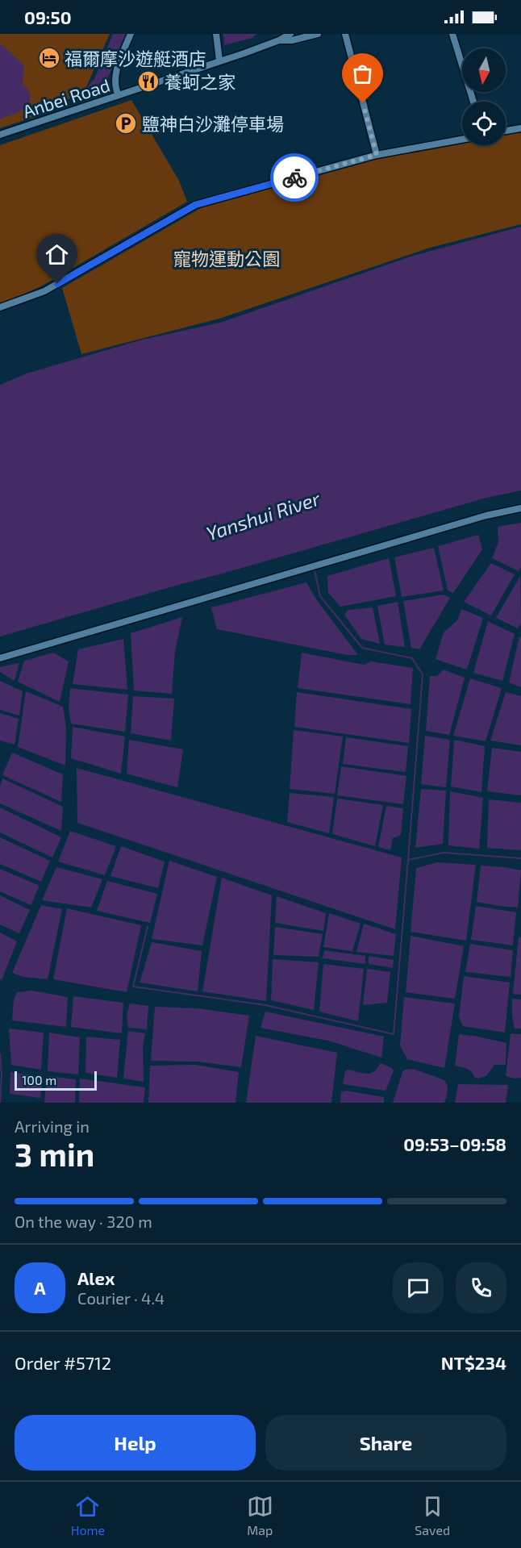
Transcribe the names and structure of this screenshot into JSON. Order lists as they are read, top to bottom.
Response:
{
  "streets": {
    "street": ["Anbei Road"]
  },
  "water": ["Yanshui River"],
  "parks": ["寵物運動公園"],
  "places": {
    "hotel": ["福爾摩沙遊艇酒店"],
    "restaurant": ["養蚵之家"],
    "parking": ["鹽神白沙灘停車場"]
  },
  "scale_bar": "100 m",
  "north": "bottom",
  "page": {
    "status": "09:50",
    "scale": "100 m",
    "heading": ["3 min", "Arriving in", "09:53–09:58"],
    "panel": [
      "Alex",
      "Courier · 4.4",
      "Order #5712",
      "NT$234"
    ],
    "bar": "On the way · 320 m",
    "round": "A",
    "buttons": ["Help", "Share"],
    "tabs": ["Home", "Map", "Saved"]
  }
}
